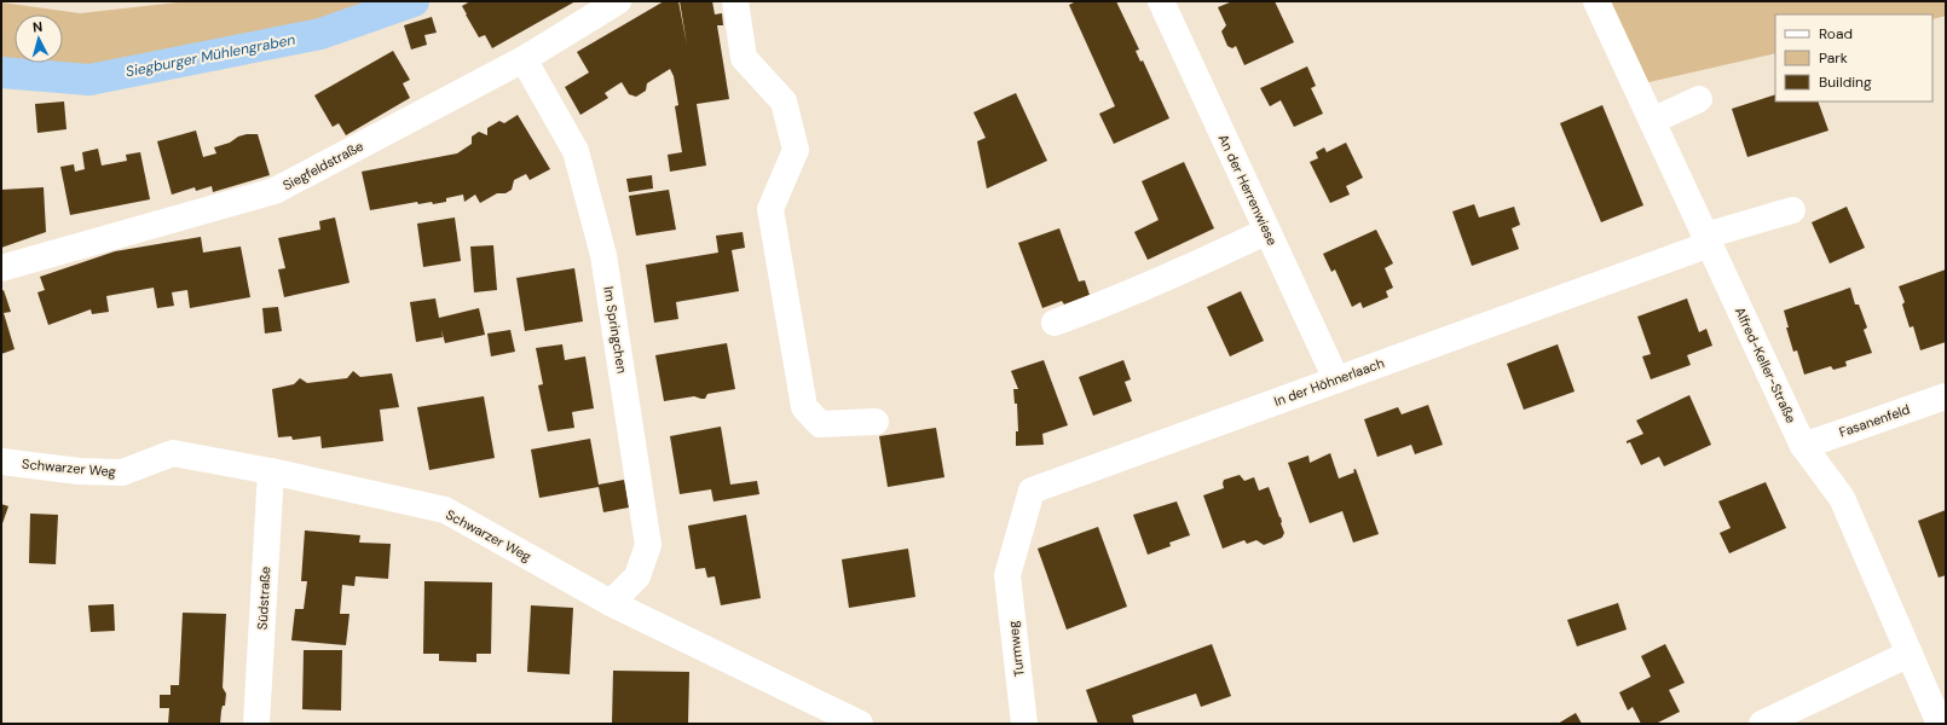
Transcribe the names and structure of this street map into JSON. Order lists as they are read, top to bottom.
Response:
{
  "streets": {
    "street": [
      "Siegfeldstraße",
      "An der Herrenwiese",
      "Im Springchen",
      "Alfred-Keller-Straße",
      "In der Höhnerlaach",
      "Fasanenfeld",
      "Schwarzer Weg",
      "Südstraße",
      "Turmweg"
    ]
  },
  "crossings": [
    ["Siegfeldstraße", "Im Springchen"],
    ["An der Herrenwiese", "In der Höhnerlaach"],
    ["Im Springchen", "Schwarzer Weg"],
    ["Alfred-Keller-Straße", "In der Höhnerlaach"],
    ["Alfred-Keller-Straße", "Fasanenfeld"],
    ["In der Höhnerlaach", "Turmweg"],
    ["Schwarzer Weg", "Südstraße"]
  ],
  "water": ["Siegburger Mühlengraben"],
  "legend": ["Road", "Park", "Building"],
  "north": "top"
}
